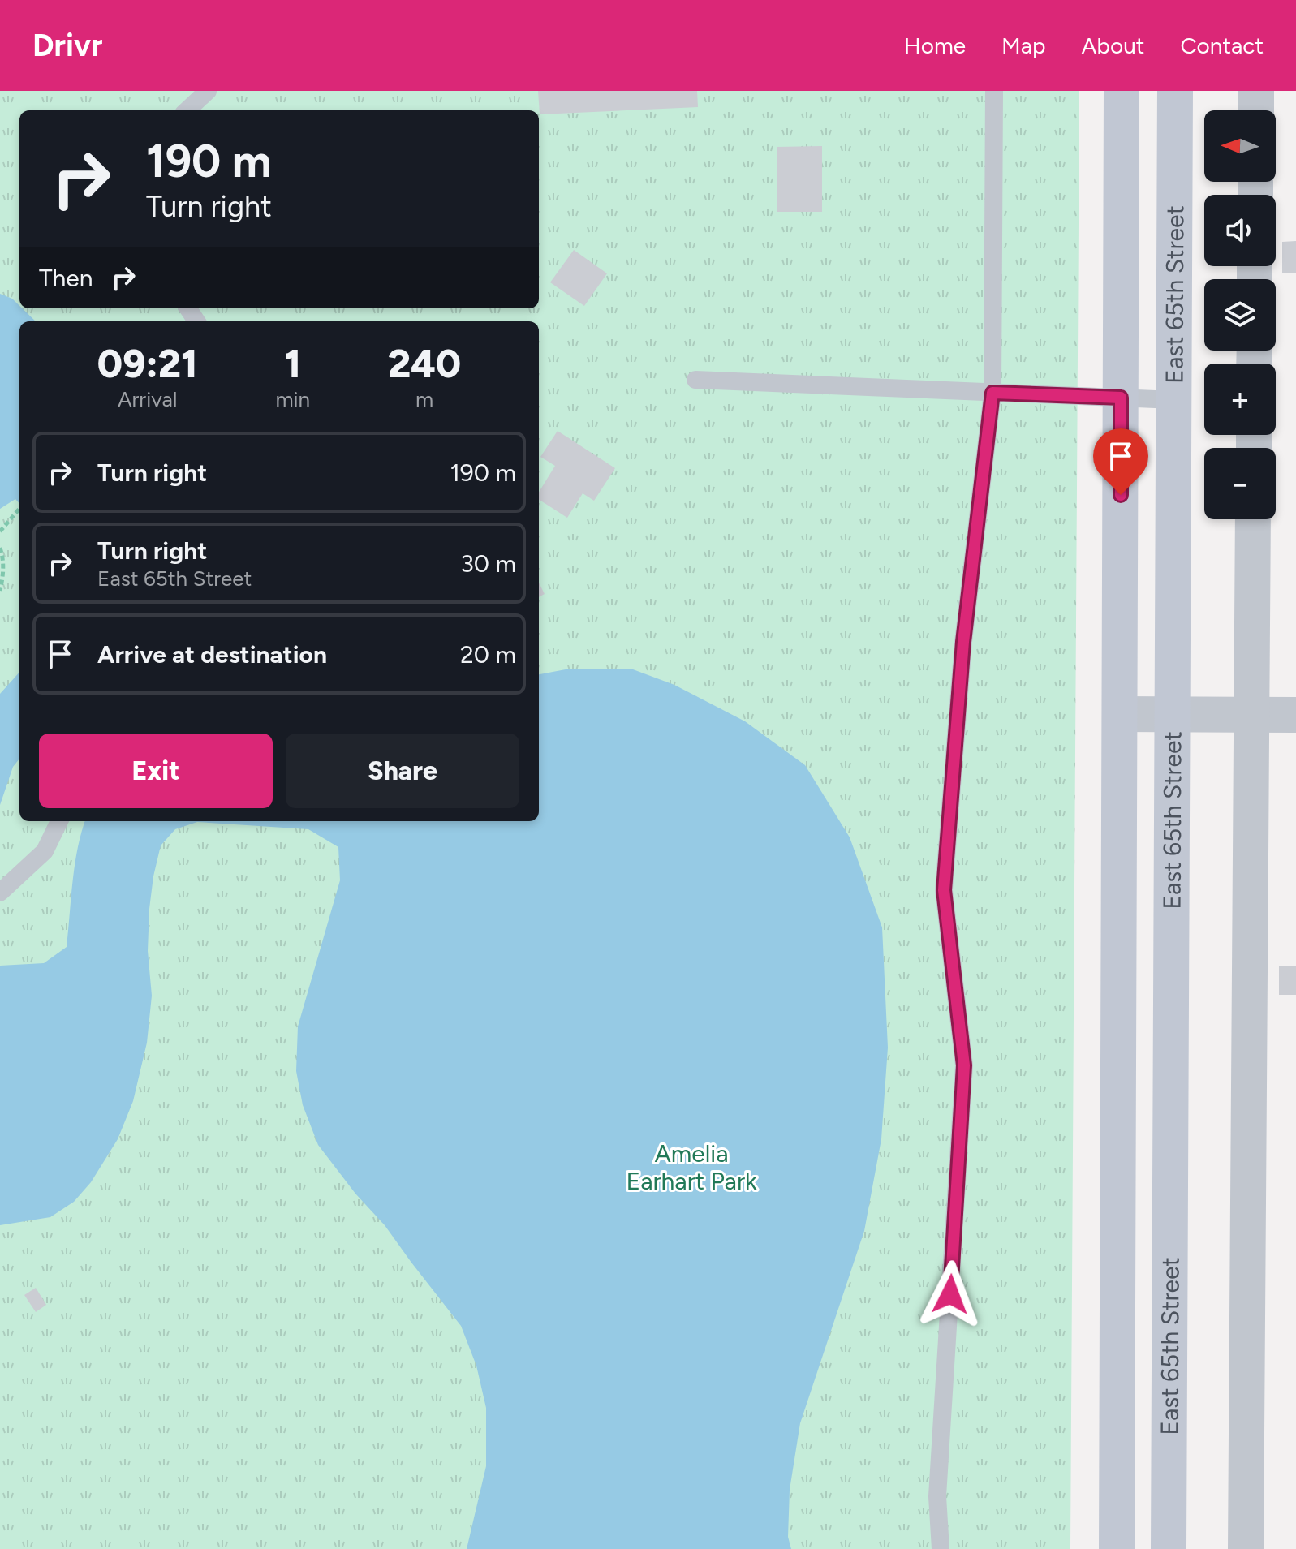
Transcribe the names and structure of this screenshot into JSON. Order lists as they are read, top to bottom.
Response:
{
  "streets": {
    "main road": ["East 65th Street"]
  },
  "parks": ["Amelia Earhart Park"],
  "north": "left",
  "page": {
    "header": "Drivr",
    "nav": [
      "Home",
      "Map",
      "About",
      "Contact"
    ],
    "map_buttons": ["+", "−"],
    "turn": ["190 m", "Turn right"],
    "then": "Then",
    "eta": [
      "09:21",
      "Arrival",
      "1",
      "min",
      "240",
      "m"
    ],
    "list": [
      {
        "name": "Turn right",
        "value": "190 m"
      },
      {
        "name": "Turn right",
        "note": "East 65th Street",
        "value": "30 m"
      },
      {
        "name": "Arrive at destination",
        "value": "20 m"
      }
    ],
    "buttons": ["Exit", "Share"]
  }
}
